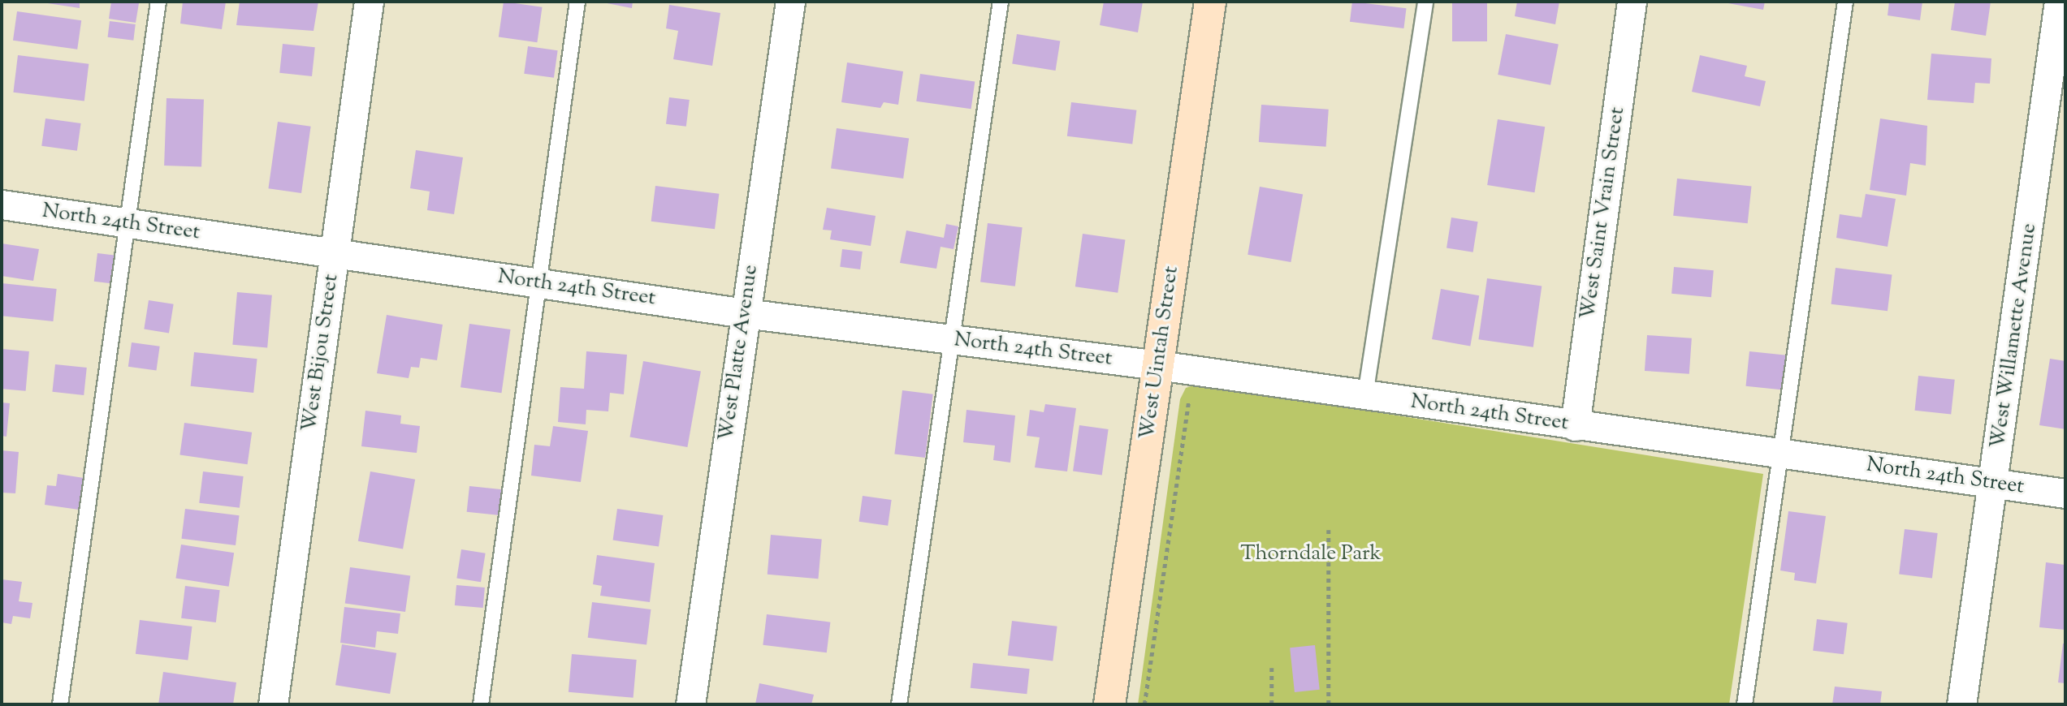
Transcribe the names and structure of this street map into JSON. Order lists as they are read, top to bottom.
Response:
{
  "streets": {
    "main road": ["West Uintah Street"],
    "street": [
      "West Saint Vrain Street",
      "North 24th Street",
      "West Willamette Avenue",
      "West Bijou Street",
      "West Platte Avenue"
    ]
  },
  "crossings": [
    ["West Saint Vrain Street", "North 24th Street"],
    ["North 24th Street", "West Willamette Avenue"],
    ["North 24th Street", "West Bijou Street"],
    ["North 24th Street", "West Platte Avenue"],
    ["North 24th Street", "West Uintah Street"]
  ],
  "parks": ["Thorndale Park"]
}
